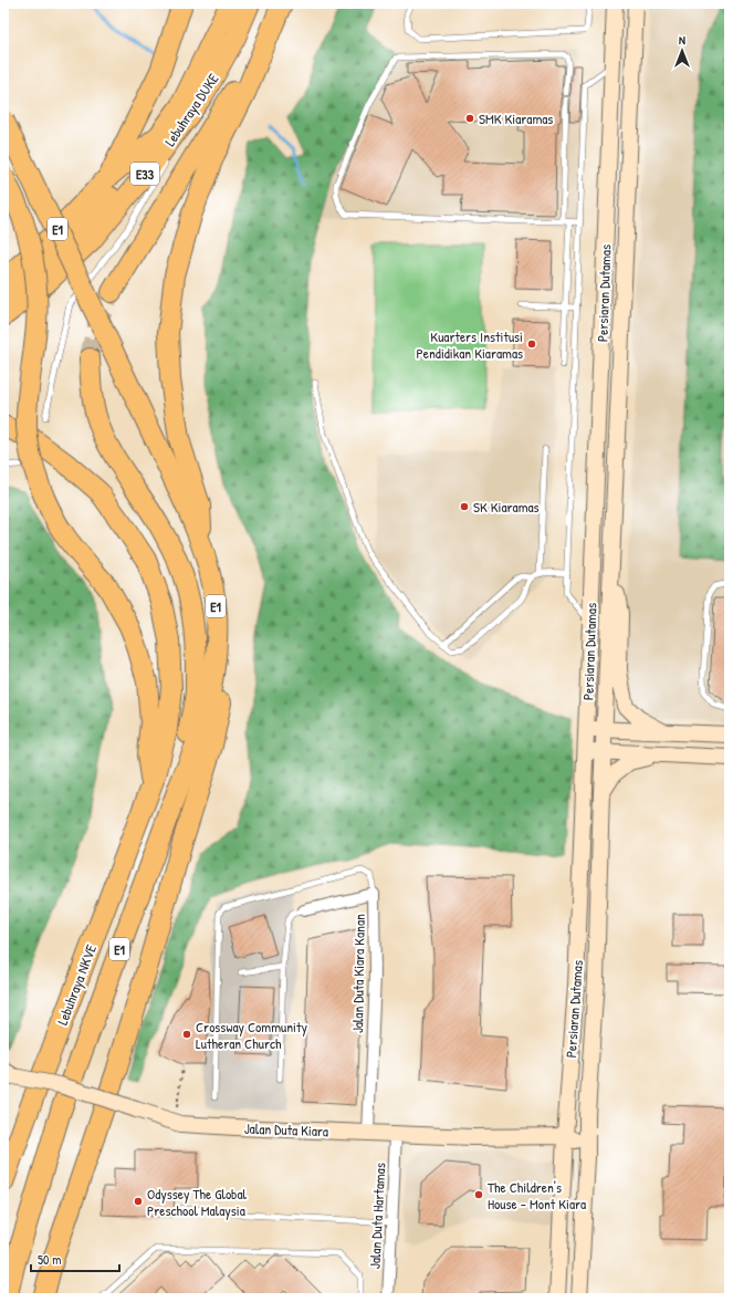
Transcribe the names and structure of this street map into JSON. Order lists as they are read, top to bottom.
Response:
{
  "streets": {
    "highway": [
      "Lebuhraya DUKE",
      "E33",
      "E1",
      "Lebuhraya NKVE"
    ],
    "street": [
      "Persiaran Dutamas",
      "Jalan Duta Kiara Kanan",
      "Jalan Duta Kiara",
      "Jalan Duta Hartamas"
    ]
  },
  "crossings": [
    ["Lebuhraya DUKE", "E1"],
    ["Persiaran Dutamas", "Jalan Duta Kiara"],
    ["Jalan Duta Kiara Kanan", "Jalan Duta Kiara"],
    ["Jalan Duta Kiara", "Jalan Duta Hartamas"]
  ],
  "places": [
    "SMK Kiaramas",
    "Kuarters Institusi Pendidikan Kiaramas",
    "SK Kiaramas",
    "Crossway Community Lutheran Church",
    "The Children's House - Mont Kiara",
    "Odyssey The Global Preschool Malaysia"
  ],
  "scale_bar": "50 m",
  "north": "top"
}
